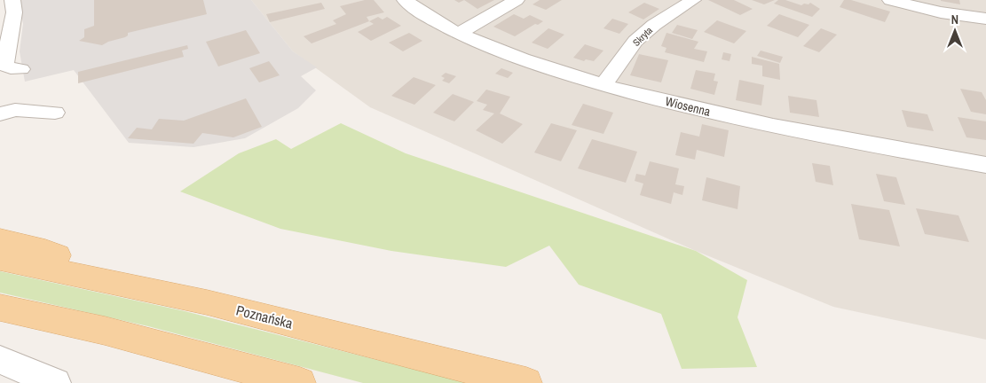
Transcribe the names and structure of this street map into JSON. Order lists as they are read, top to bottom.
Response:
{
  "streets": {
    "main road": ["Poznańska"],
    "street": ["Skryta", "Wiosenna"]
  },
  "crossings": [
    ["Skryta", "Wiosenna"]
  ],
  "north": "top"
}
